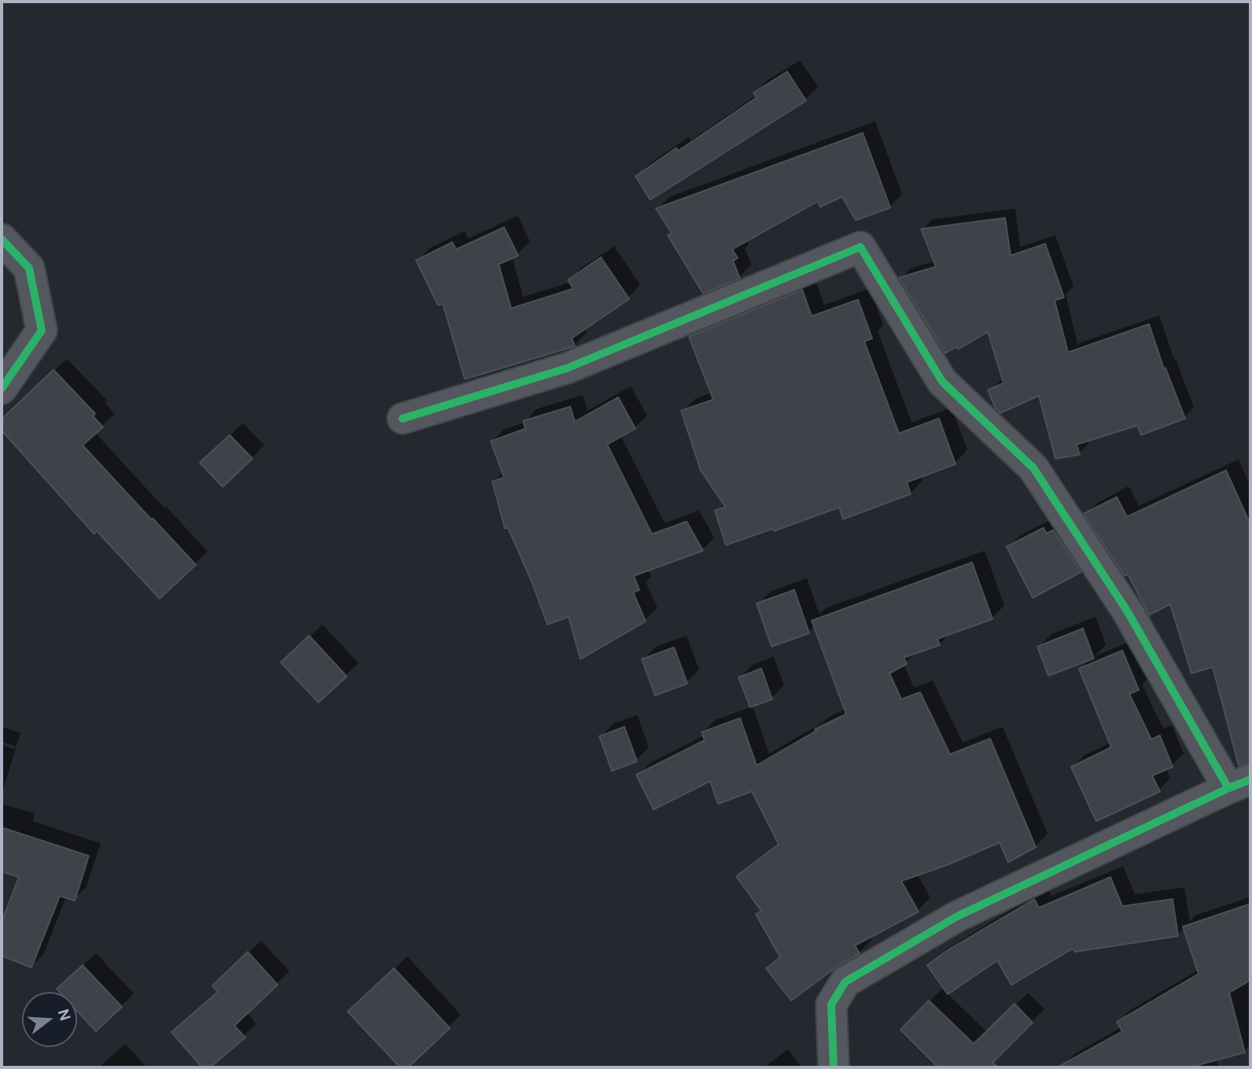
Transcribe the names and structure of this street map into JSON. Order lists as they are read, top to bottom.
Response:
{
  "north": "right"
}
